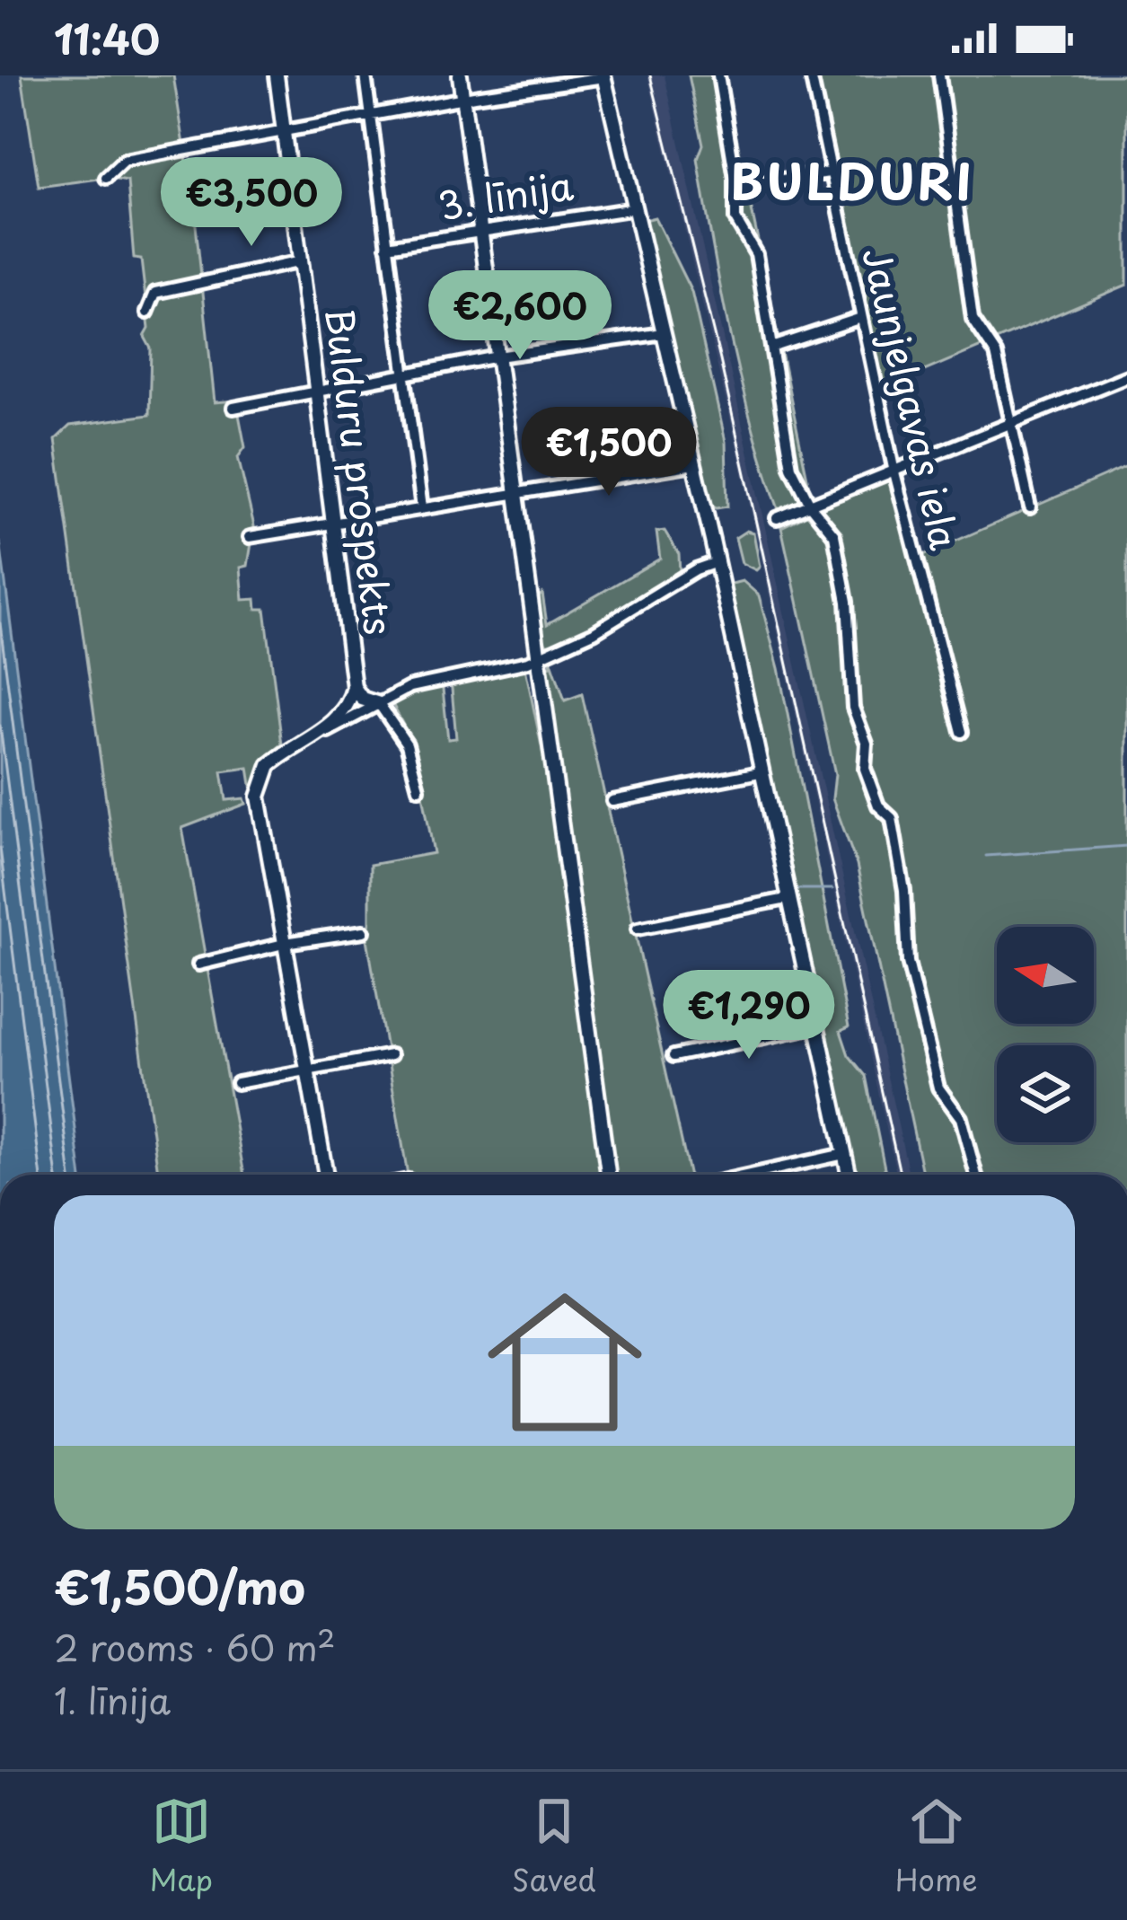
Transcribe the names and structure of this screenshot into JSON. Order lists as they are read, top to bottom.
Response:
{
  "streets": {
    "street": ["3. līnija", "Jaunjelgavas iela", "Bulduru prospekts"]
  },
  "districts": ["BULDURI"],
  "north": "left",
  "page": {
    "status": "11:40",
    "price": [
      "€3,500",
      "€2,600",
      "€1,500",
      "€1,290"
    ],
    "list": [
      {
        "name": "€1,500/mo",
        "note": "2 rooms · 60 m² · 1. līnija"
      }
    ],
    "tabs": ["Map", "Saved", "Home"]
  }
}
